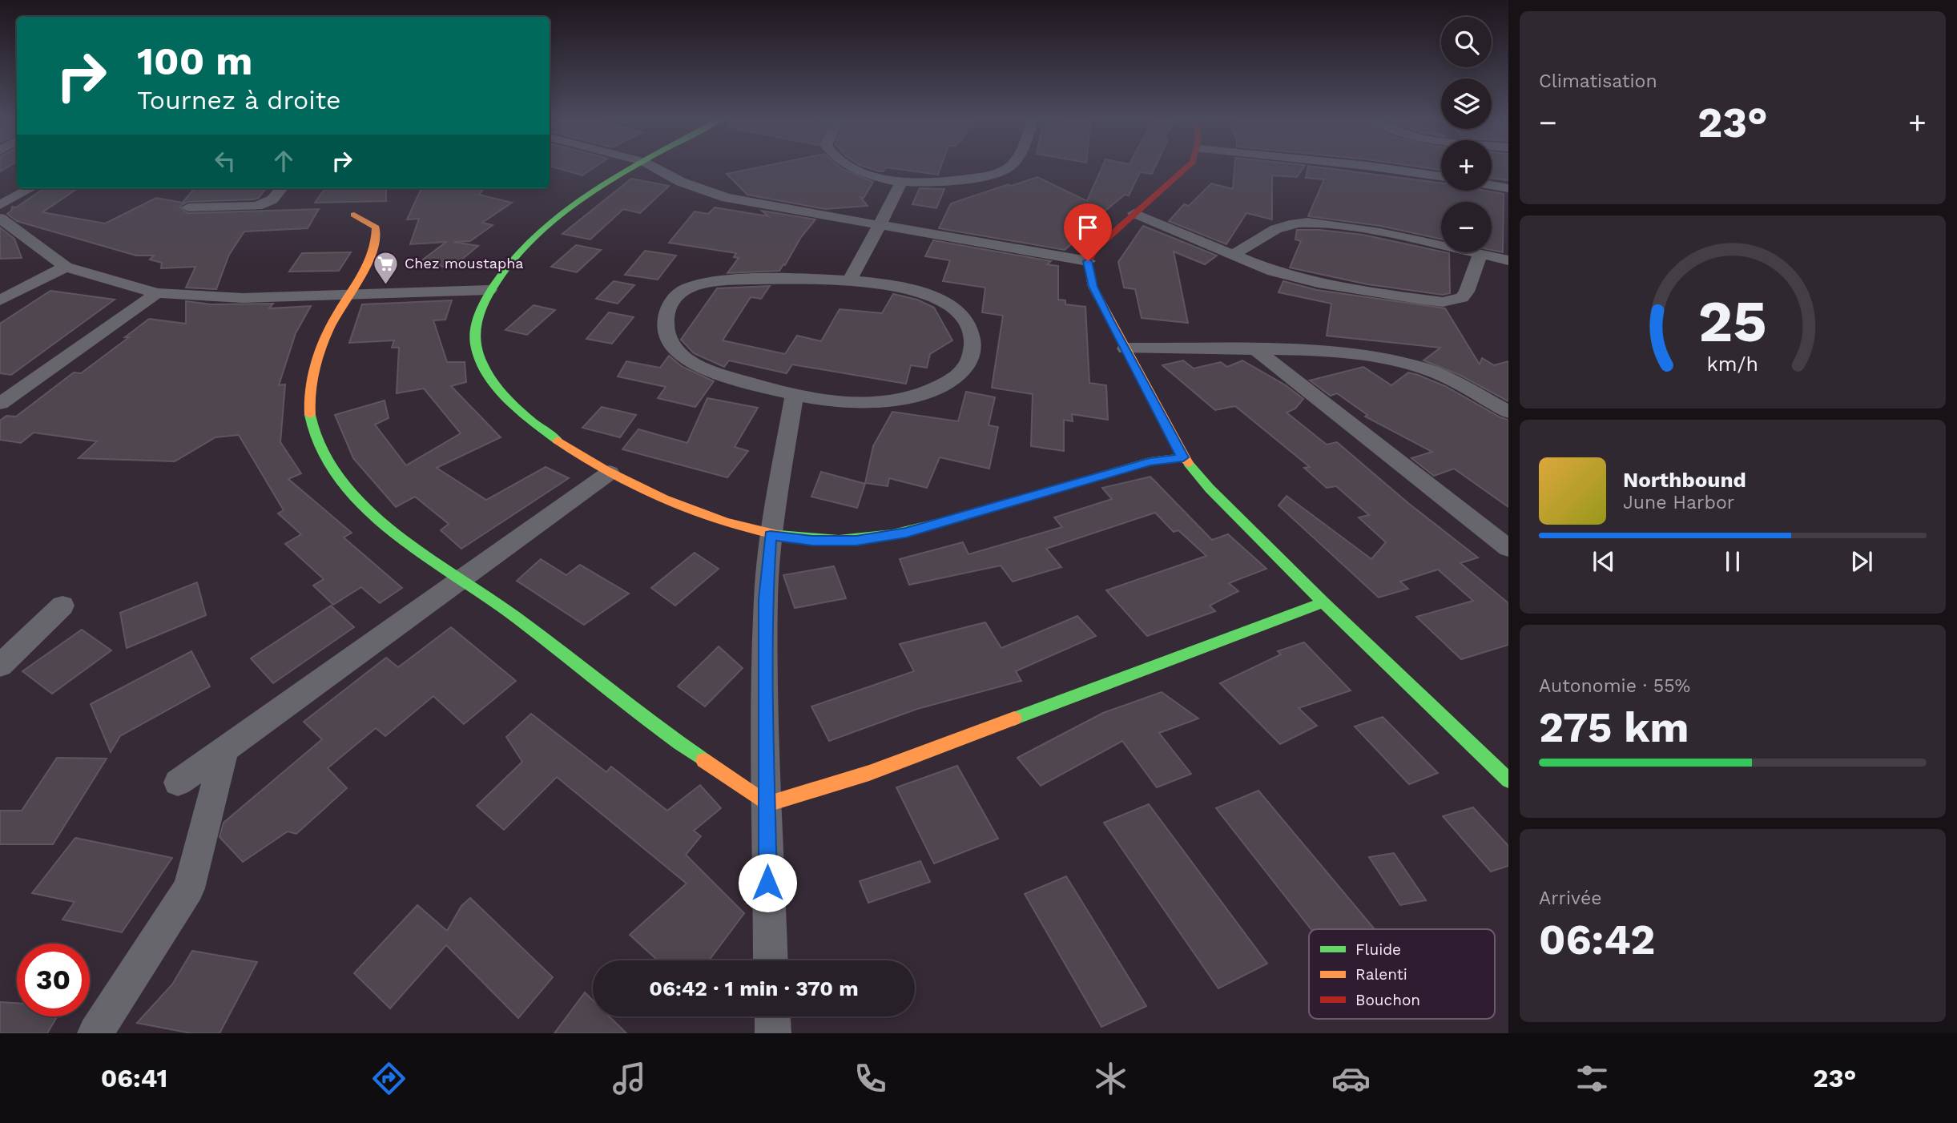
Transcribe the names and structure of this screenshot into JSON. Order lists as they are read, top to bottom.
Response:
{
  "places": {
    "supermarket": ["Chez moustapha"]
  },
  "legend": ["Fluide", "Ralenti", "Bouchon"],
  "page": {
    "tile": [
      "Climatisation",
      ["Autonomie · 55%", "275 km"],
      ["Arrivée", "06:42"]
    ],
    "map_buttons": ["+", "−"],
    "turn": ["100 m", "Tournez à droite"],
    "heat": ["−", "23°", "+"],
    "song": ["Northbound", "June Harbor"],
    "limit": "30",
    "trip": "06:42 · 1 min · 370 m",
    "tabs": ["06:41", "23°"],
    "gauge": ["25", "km/h"]
  }
}
